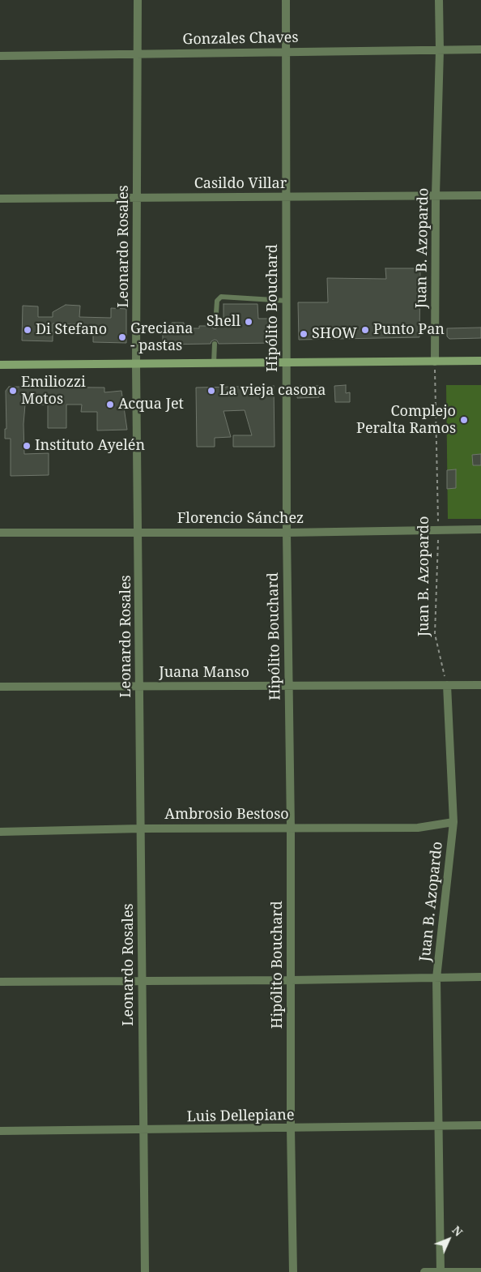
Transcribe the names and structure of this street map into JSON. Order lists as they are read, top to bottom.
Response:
{
  "streets": {
    "street": [
      "Gonzales Chaves",
      "Casildo Villar",
      "Leonardo Rosales",
      "Juan B. Azopardo",
      "Hipólito Bouchard",
      "Florencio Sánchez",
      "Juana Manso",
      "Ambrosio Bestoso",
      "Luis Dellepiane"
    ]
  },
  "crossings": [
    ["Gonzales Chaves", "Leonardo Rosales"],
    ["Gonzales Chaves", "Juan B. Azopardo"],
    ["Gonzales Chaves", "Hipólito Bouchard"],
    ["Casildo Villar", "Leonardo Rosales"],
    ["Casildo Villar", "Juan B. Azopardo"],
    ["Casildo Villar", "Hipólito Bouchard"],
    ["Leonardo Rosales", "Florencio Sánchez"],
    ["Leonardo Rosales", "Juana Manso"],
    ["Leonardo Rosales", "Ambrosio Bestoso"],
    ["Leonardo Rosales", "Luis Dellepiane"],
    ["Juan B. Azopardo", "Florencio Sánchez"],
    ["Juan B. Azopardo", "Juana Manso"],
    ["Juan B. Azopardo", "Ambrosio Bestoso"],
    ["Juan B. Azopardo", "Luis Dellepiane"],
    ["Hipólito Bouchard", "Florencio Sánchez"],
    ["Hipólito Bouchard", "Juana Manso"],
    ["Hipólito Bouchard", "Ambrosio Bestoso"],
    ["Hipólito Bouchard", "Luis Dellepiane"]
  ],
  "places": [
    "Shell",
    "Di Stefano",
    "Punto Pan",
    "SHOW",
    "Greciana - pastas",
    "Emiliozzi Motos",
    "La vieja casona",
    "Acqua Jet",
    "Complejo Peralta Ramos",
    "Instituto Ayelén"
  ],
  "north": "top right"
}
